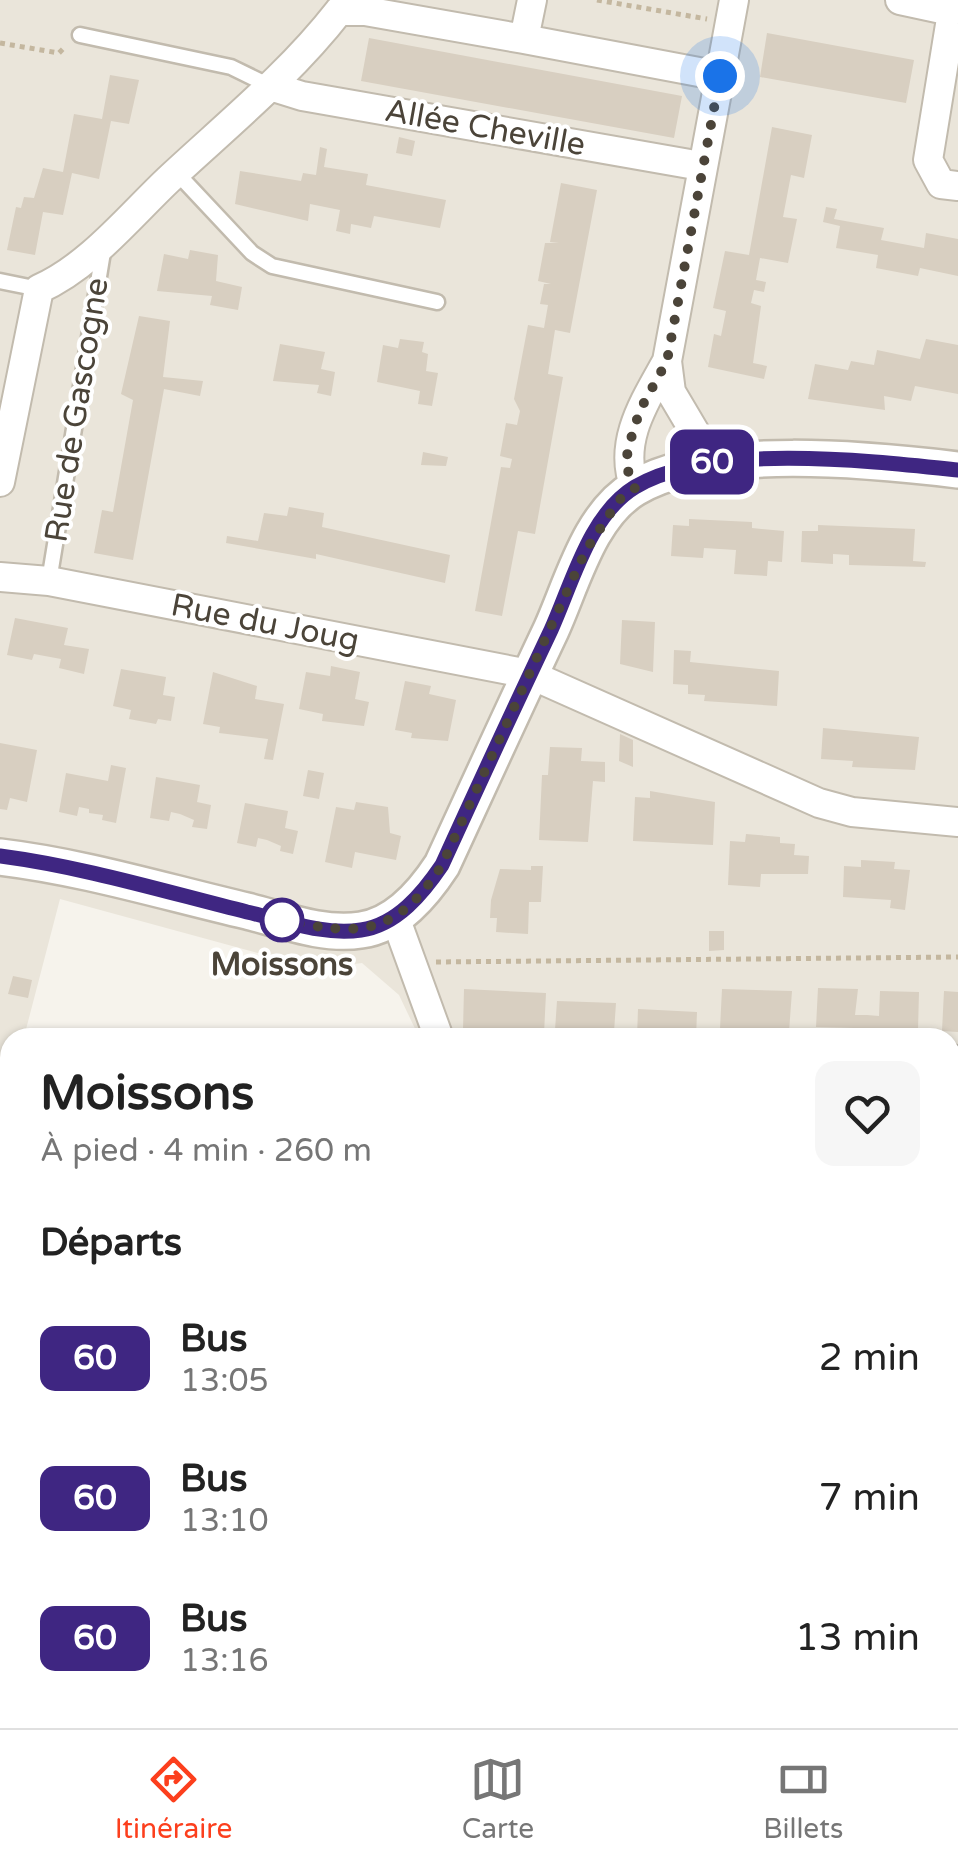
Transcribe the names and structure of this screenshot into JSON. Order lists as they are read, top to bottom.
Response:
{
  "streets": {
    "street": ["Allée Cheville", "Rue de Gascogne", "Rue du Joug"]
  },
  "crossings": [
    ["Allée Cheville", "Rue de Gascogne"],
    ["Rue de Gascogne", "Rue du Joug"]
  ],
  "places": ["Moissons"],
  "lines": ["bus line 60"],
  "page": {
    "on_map": "60",
    "heading": [
      ["Moissons", "À pied · 4 min · 260 m"],
      "Départs"
    ],
    "list": [
      {
        "mark": "60",
        "name": "Bus",
        "note": "13:05",
        "value": "2 min"
      },
      {
        "mark": "60",
        "name": "Bus",
        "note": "13:10",
        "value": "7 min"
      },
      {
        "mark": "60",
        "name": "Bus",
        "note": "13:16",
        "value": "13 min"
      }
    ],
    "tabs": ["Itinéraire", "Carte", "Billets"]
  }
}
